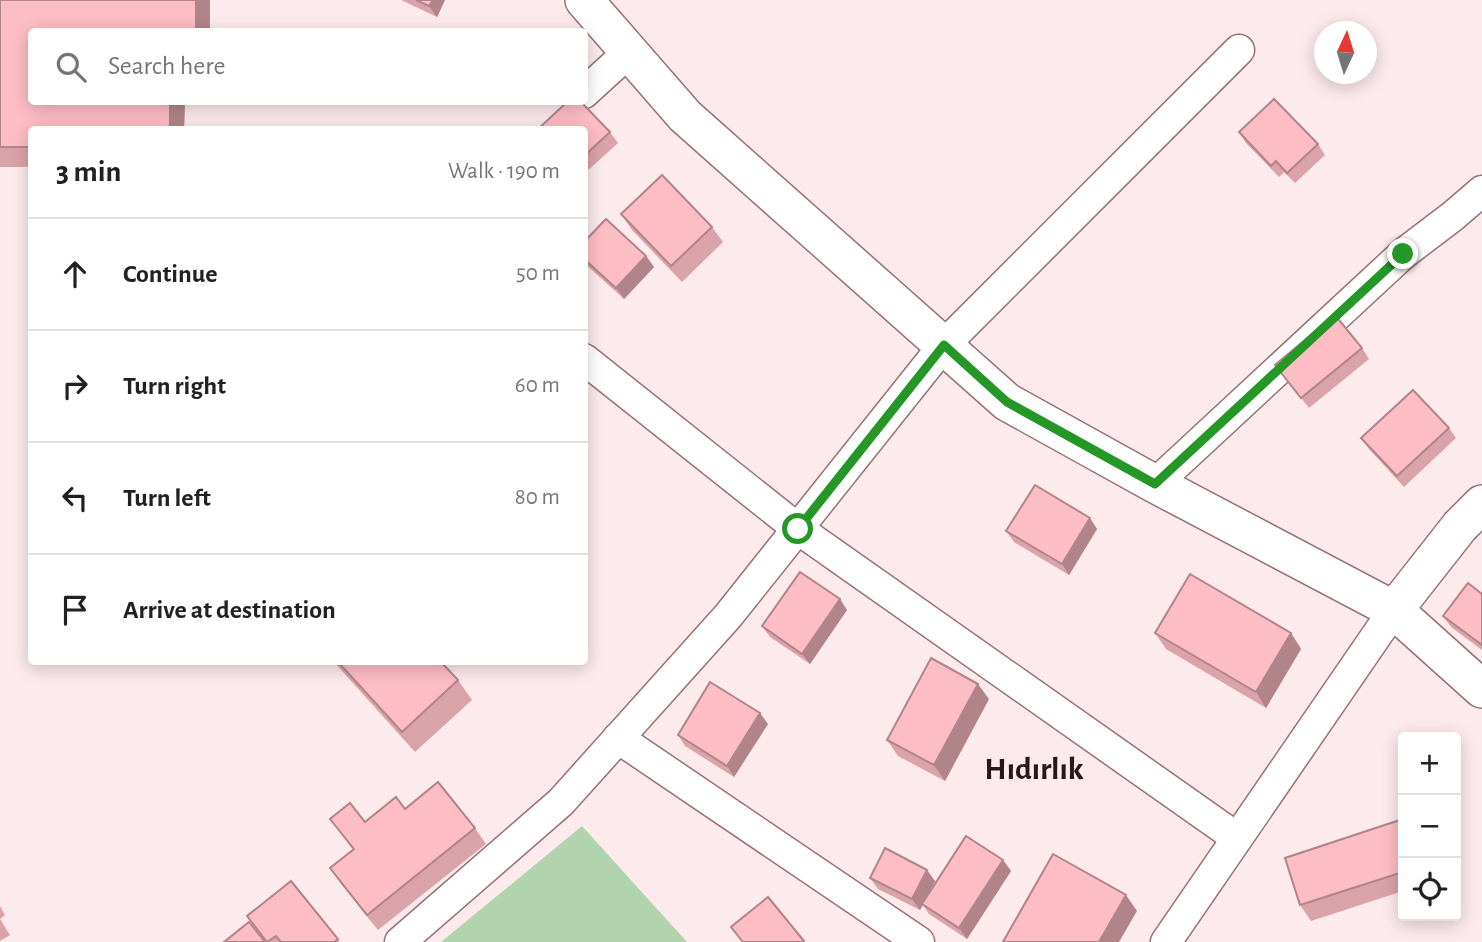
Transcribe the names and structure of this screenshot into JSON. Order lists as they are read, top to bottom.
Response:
{
  "districts": ["Hıdırlık"],
  "north": "top",
  "page": {
    "search": "Search here",
    "heading": ["3 min", "Walk · 190 m"],
    "list": [
      ["Continue", "50 m"],
      ["Turn right", "60 m"],
      ["Turn left", "80 m"],
      "Arrive at destination"
    ],
    "map_buttons": ["+", "−"]
  }
}
